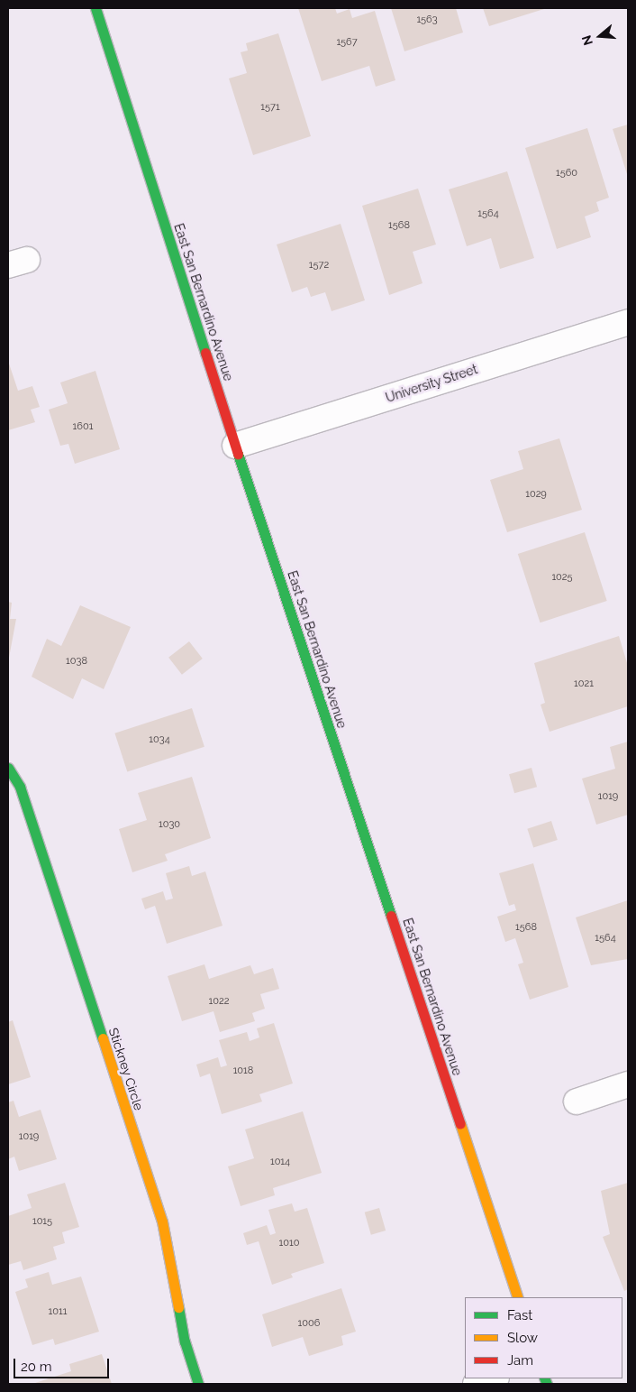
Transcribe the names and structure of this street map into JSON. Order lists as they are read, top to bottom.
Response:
{
  "streets": {
    "street": ["East San Bernardino Avenue", "University Street", "Stickney Circle"]
  },
  "crossings": [
    ["East San Bernardino Avenue", "University Street"]
  ],
  "house_numbers": [
    "1563",
    "1567",
    "1571",
    "1560",
    "1564",
    "1568",
    "1572",
    "1601",
    "1029",
    "1025",
    "1038",
    "1021",
    "1034",
    "1019",
    "1030",
    "1568",
    "1564",
    "1022",
    "1018",
    "1019",
    "1014",
    "1015",
    "1010",
    "1011",
    "1006"
  ],
  "legend": ["Fast", "Slow", "Jam"],
  "scale_bar": "20 m",
  "north": "left"
}
